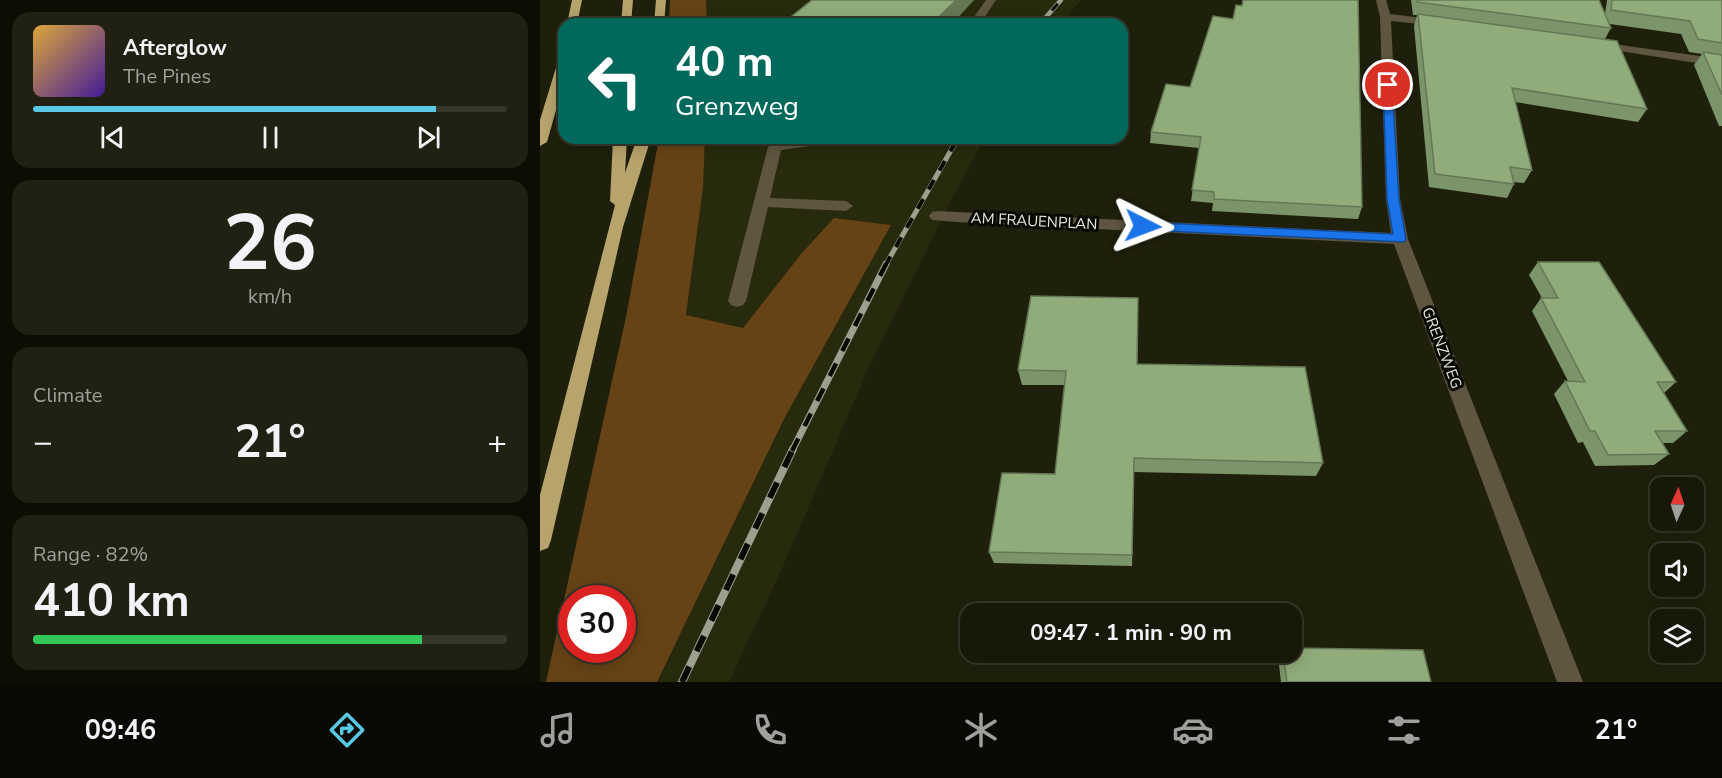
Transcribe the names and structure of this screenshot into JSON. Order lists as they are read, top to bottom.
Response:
{
  "streets": {
    "street": ["AM FRAUENPLAN", "GRENZWEG"]
  },
  "crossings": [
    ["AM FRAUENPLAN", "GRENZWEG"]
  ],
  "north": "top",
  "page": {
    "turn": ["40 m", "Grenzweg"],
    "song": ["Afterglow", "The Pines"],
    "tile": [
      ["26", "km/h"],
      "Climate",
      ["Range · 82%", "410 km"]
    ],
    "heat": ["−", "21°", "+"],
    "limit": "30",
    "trip": "09:47 · 1 min · 90 m",
    "tabs": ["09:46", "21°"]
  }
}
